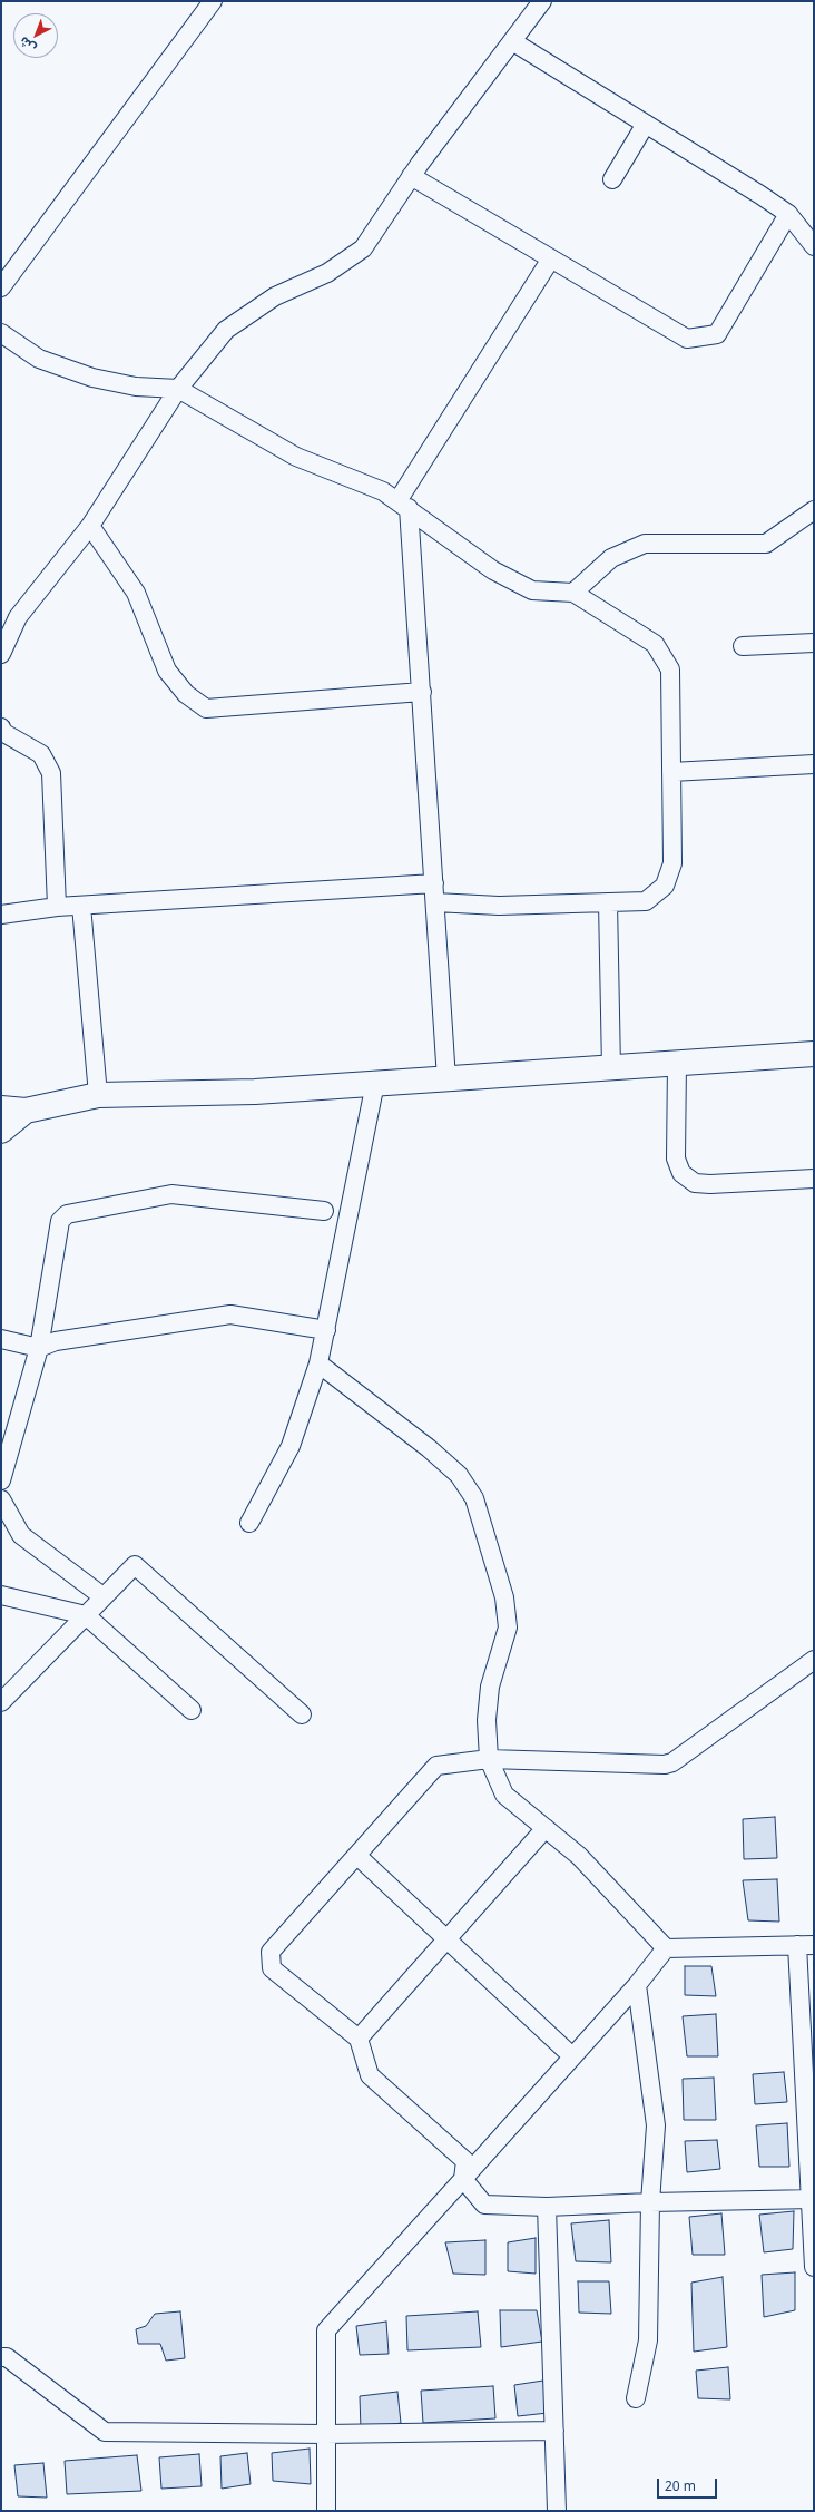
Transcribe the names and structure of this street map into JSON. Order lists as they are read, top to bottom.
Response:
{
  "scale_bar": "20 m",
  "north": "bottom left"
}
